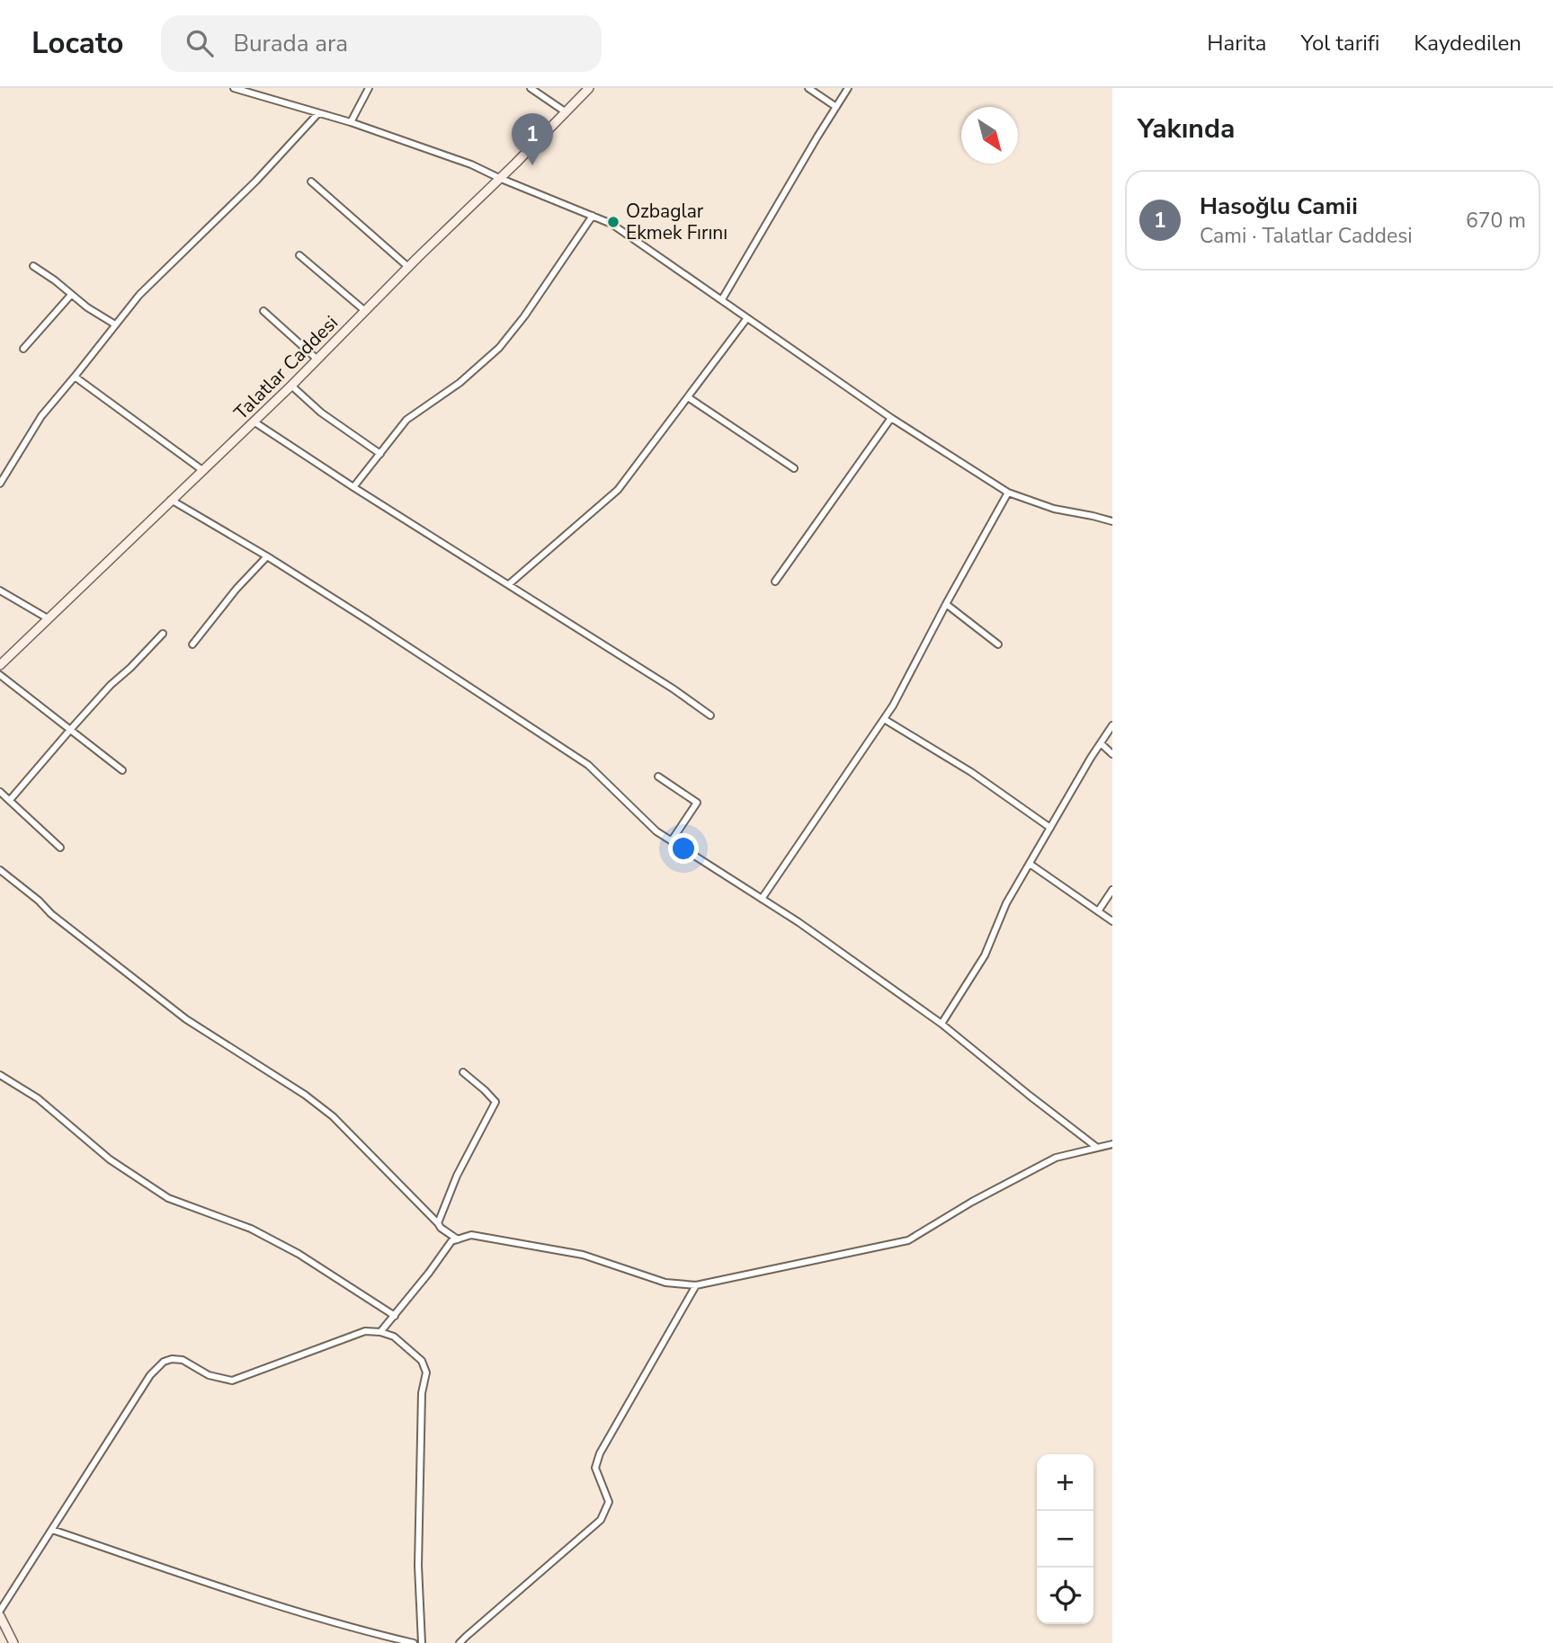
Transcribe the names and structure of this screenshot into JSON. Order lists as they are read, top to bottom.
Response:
{
  "streets": {
    "street": ["Talatlar Caddesi"]
  },
  "places": ["Ozbaglar Ekmek Fırını"],
  "north": "bottom right",
  "page": {
    "header": "Locato",
    "search": "Burada ara",
    "nav": ["Harita", "Yol tarifi", "Kaydedilen"],
    "heading": "Yakında",
    "pins": "1",
    "list": [
      {
        "mark": "1",
        "name": "Hasoğlu Camii",
        "note": "Cami · Talatlar Caddesi",
        "value": "670 m"
      }
    ],
    "map_buttons": ["+", "−"]
  }
}
